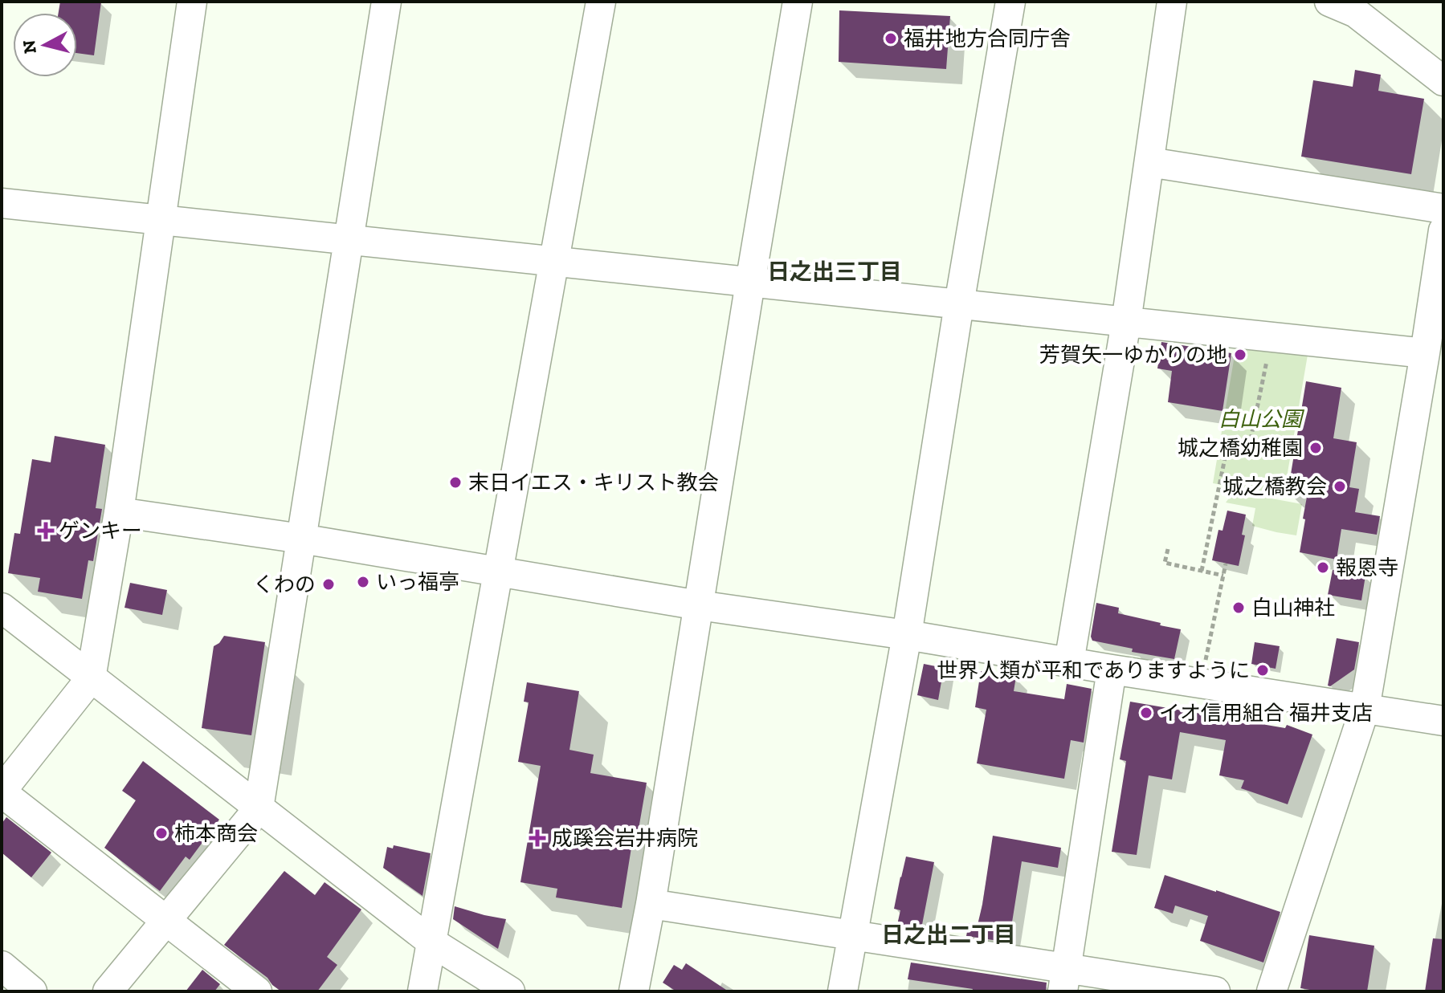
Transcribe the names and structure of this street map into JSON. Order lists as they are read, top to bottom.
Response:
{
  "districts": ["日之出三丁目", "日之出二丁目"],
  "parks": ["白山公園"],
  "places": {
    "other": [
      "福井地方合同庁舎",
      "芳賀矢一ゆかりの地",
      "城之橋幼稚園",
      "末日イエス・キリスト教会",
      "城之橋教会",
      "報恩寺",
      "いっ福亭",
      "くわの",
      "白山神社",
      "世界人類が平和でありますように",
      "イオ信用組合 福井支店",
      "柿本商会"
    ],
    "health": ["ゲンキー", "成蹊会岩井病院"]
  },
  "north": "left"
}
